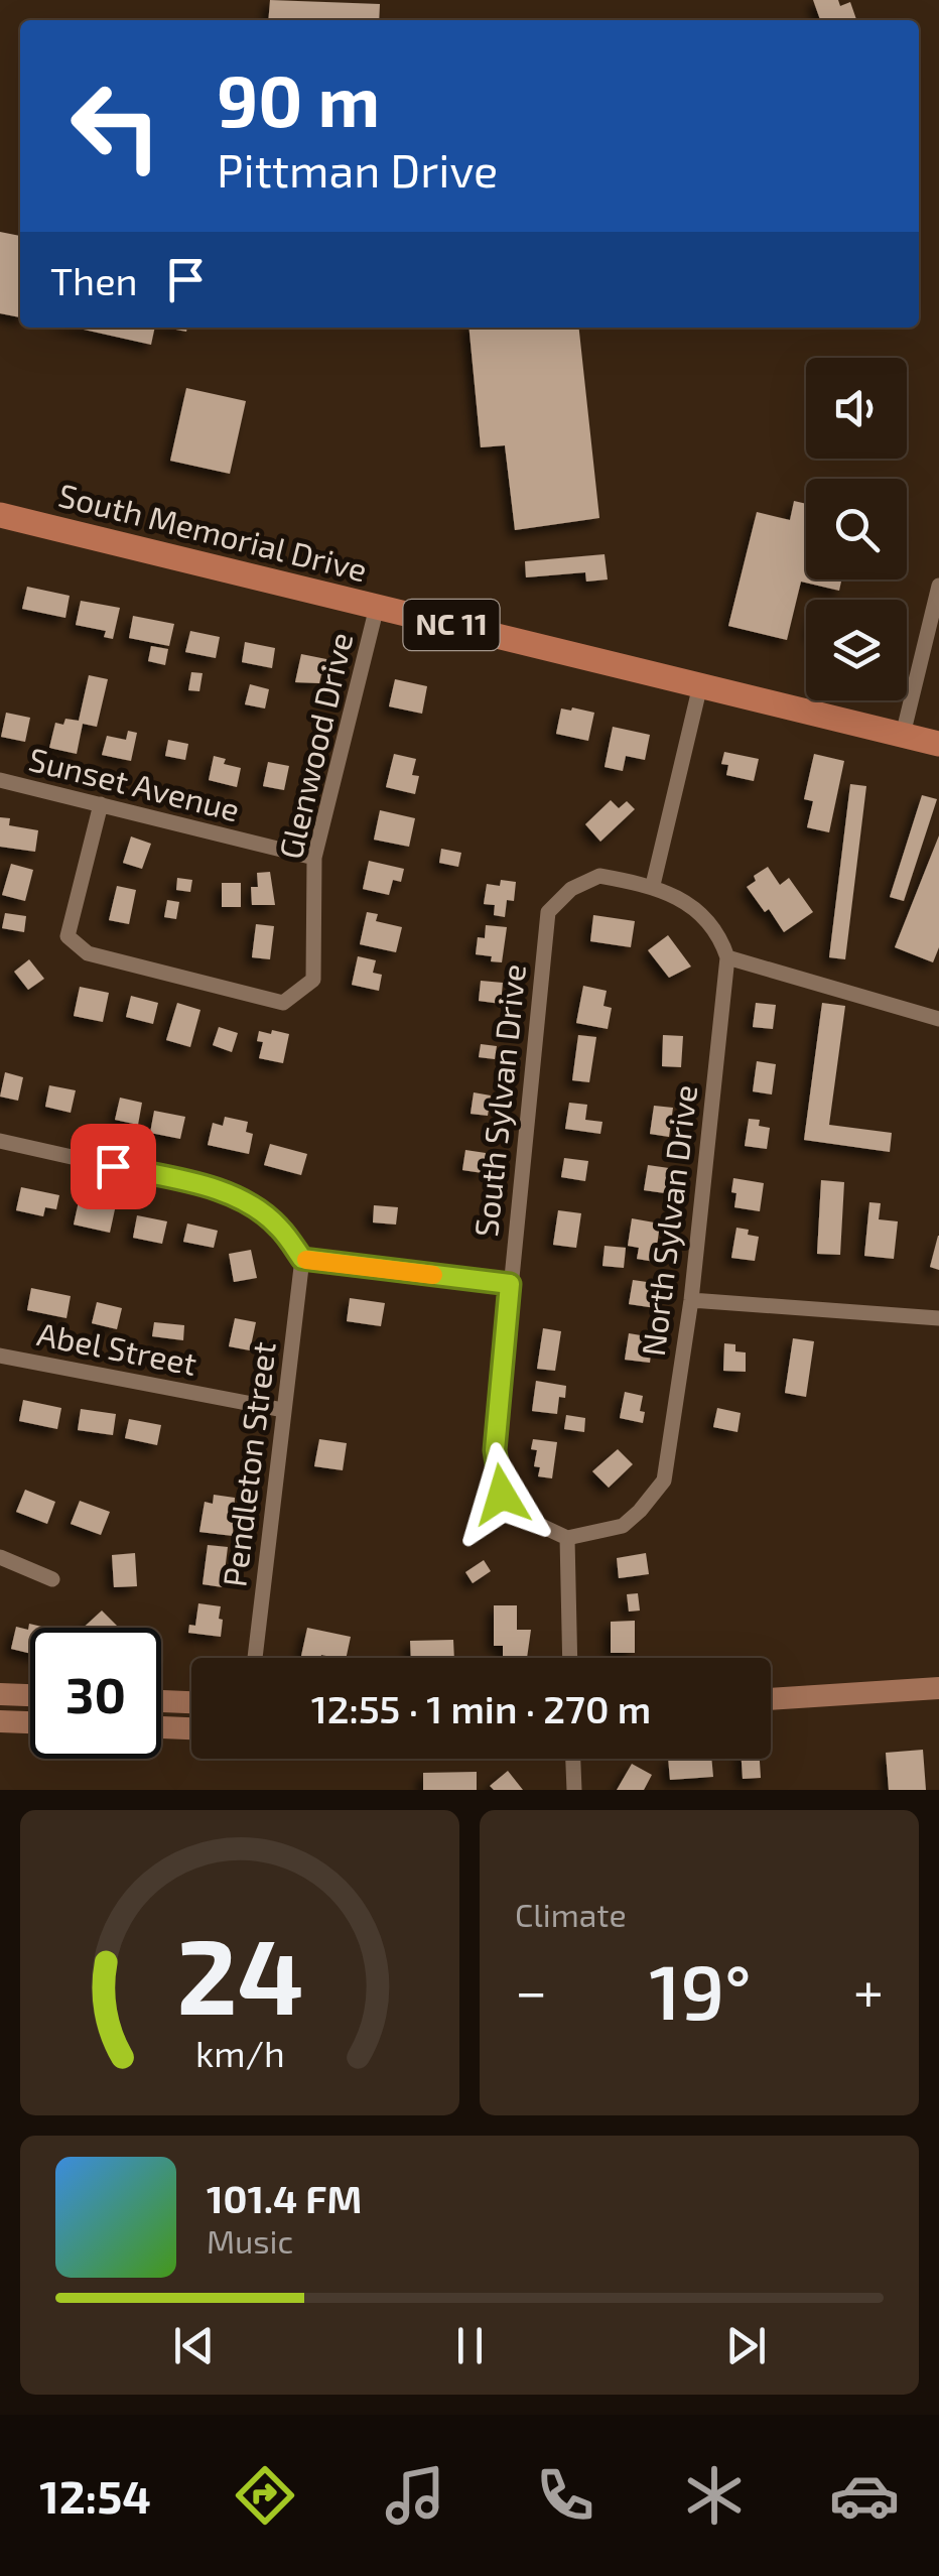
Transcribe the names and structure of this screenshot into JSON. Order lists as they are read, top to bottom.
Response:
{
  "streets": {
    "main road": ["South Memorial Drive", "NC 11"],
    "street": [
      "Glenwood Drive",
      "Sunset Avenue",
      "South Sylvan Drive",
      "North Sylvan Drive",
      "Abel Street",
      "Pendleton Street"
    ]
  },
  "crossings": [
    ["South Memorial Drive", "Glenwood Drive"],
    ["Glenwood Drive", "Sunset Avenue"],
    ["South Sylvan Drive", "North Sylvan Drive"],
    ["Abel Street", "Pendleton Street"]
  ],
  "page": {
    "turn": ["90 m", "Pittman Drive"],
    "then": "Then",
    "limit": "30",
    "trip": "12:55 · 1 min · 270 m",
    "tile": "Climate",
    "heat": ["−", "19°", "+"],
    "song": ["101.4 FM", "Music"],
    "tabs": "12:54",
    "gauge": ["24", "km/h"]
  }
}
